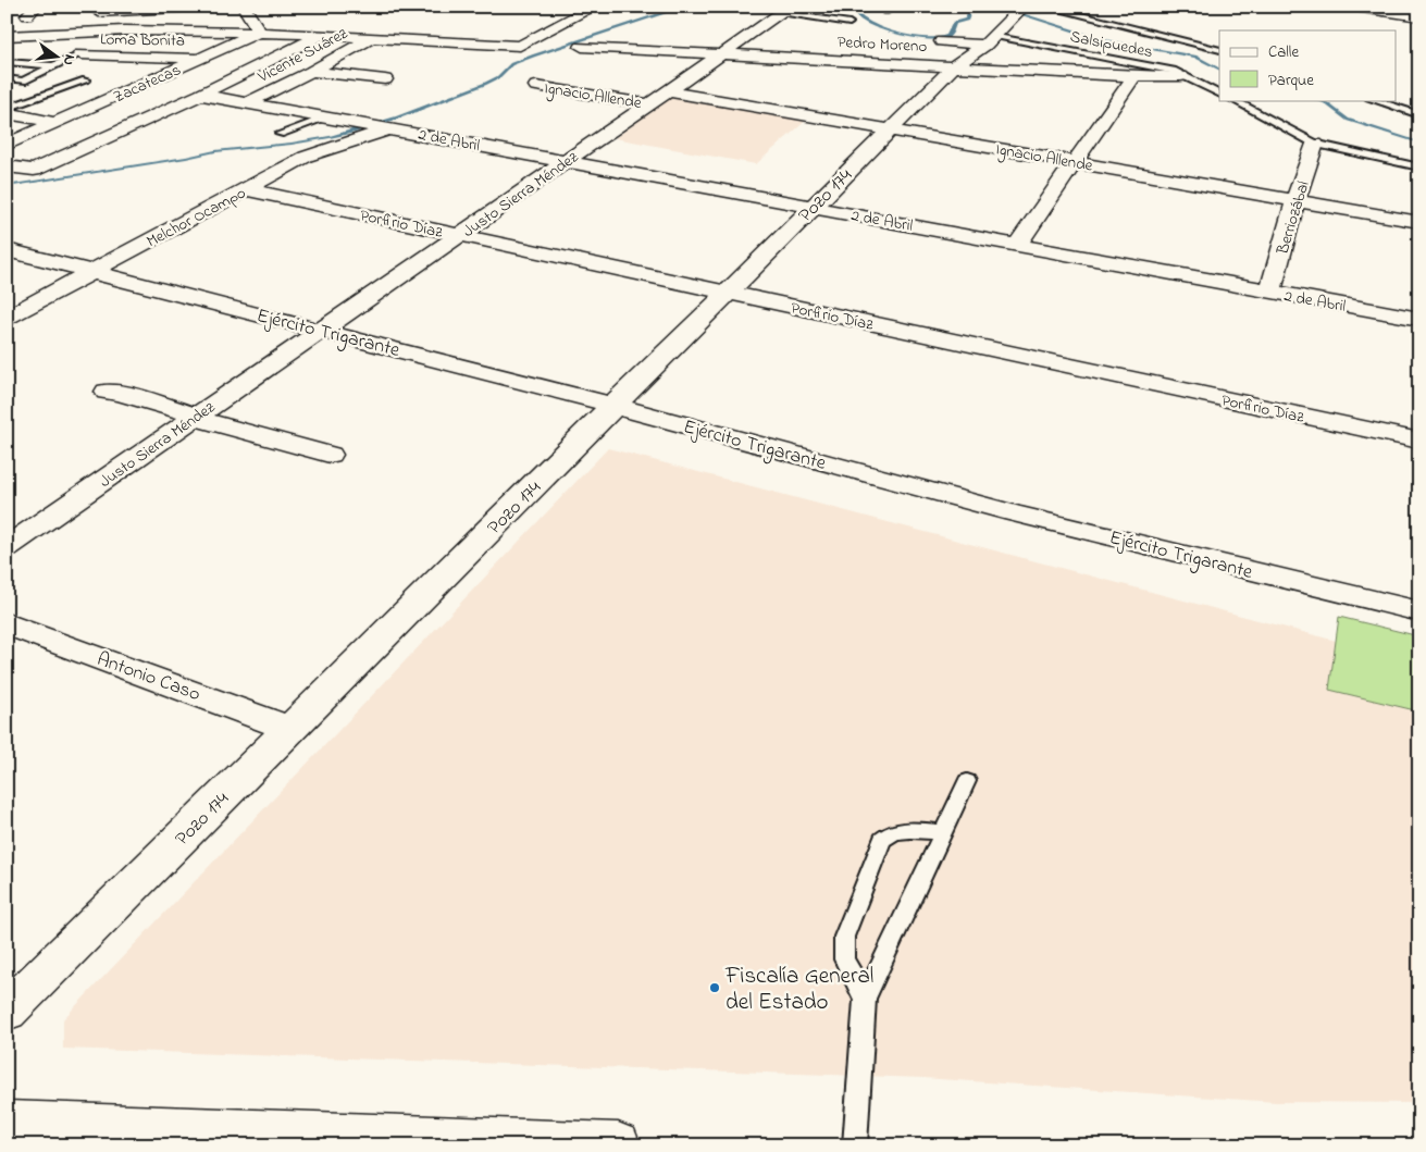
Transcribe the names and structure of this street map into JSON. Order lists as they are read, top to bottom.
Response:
{
  "streets": {
    "street": [
      "Loma Bonita",
      "Pedro Moreno",
      "Vicente Suárez",
      "Zacatecas",
      "Ignacio Allende",
      "2 de Abril",
      "Justo Sierra Méndez",
      "Pozo 174",
      "Melchor Ocampo",
      "Berriozábal",
      "Porfirio Díaz",
      "Ejército Trigarante",
      "Antonio Caso"
    ],
    "lane": ["Salsipuedes"]
  },
  "crossings": [
    ["Loma Bonita", "Zacatecas"],
    ["Pedro Moreno", "Salsipuedes"],
    ["Pedro Moreno", "Justo Sierra Méndez"],
    ["Pedro Moreno", "Pozo 174"],
    ["Salsipuedes", "Pozo 174"],
    ["Vicente Suárez", "2 de Abril"],
    ["Ignacio Allende", "Justo Sierra Méndez"],
    ["Ignacio Allende", "Pozo 174"],
    ["Ignacio Allende", "Berriozábal"],
    ["2 de Abril", "Justo Sierra Méndez"],
    ["2 de Abril", "Pozo 174"],
    ["2 de Abril", "Melchor Ocampo"],
    ["2 de Abril", "Berriozábal"],
    ["Justo Sierra Méndez", "Porfirio Díaz"],
    ["Justo Sierra Méndez", "Ejército Trigarante"],
    ["Pozo 174", "Porfirio Díaz"],
    ["Pozo 174", "Ejército Trigarante"],
    ["Pozo 174", "Antonio Caso"],
    ["Melchor Ocampo", "Porfirio Díaz"],
    ["Melchor Ocampo", "Ejército Trigarante"]
  ],
  "places": ["Fiscalía General del Estado"],
  "legend": ["Calle", "Parque"],
  "north": "right"
}
